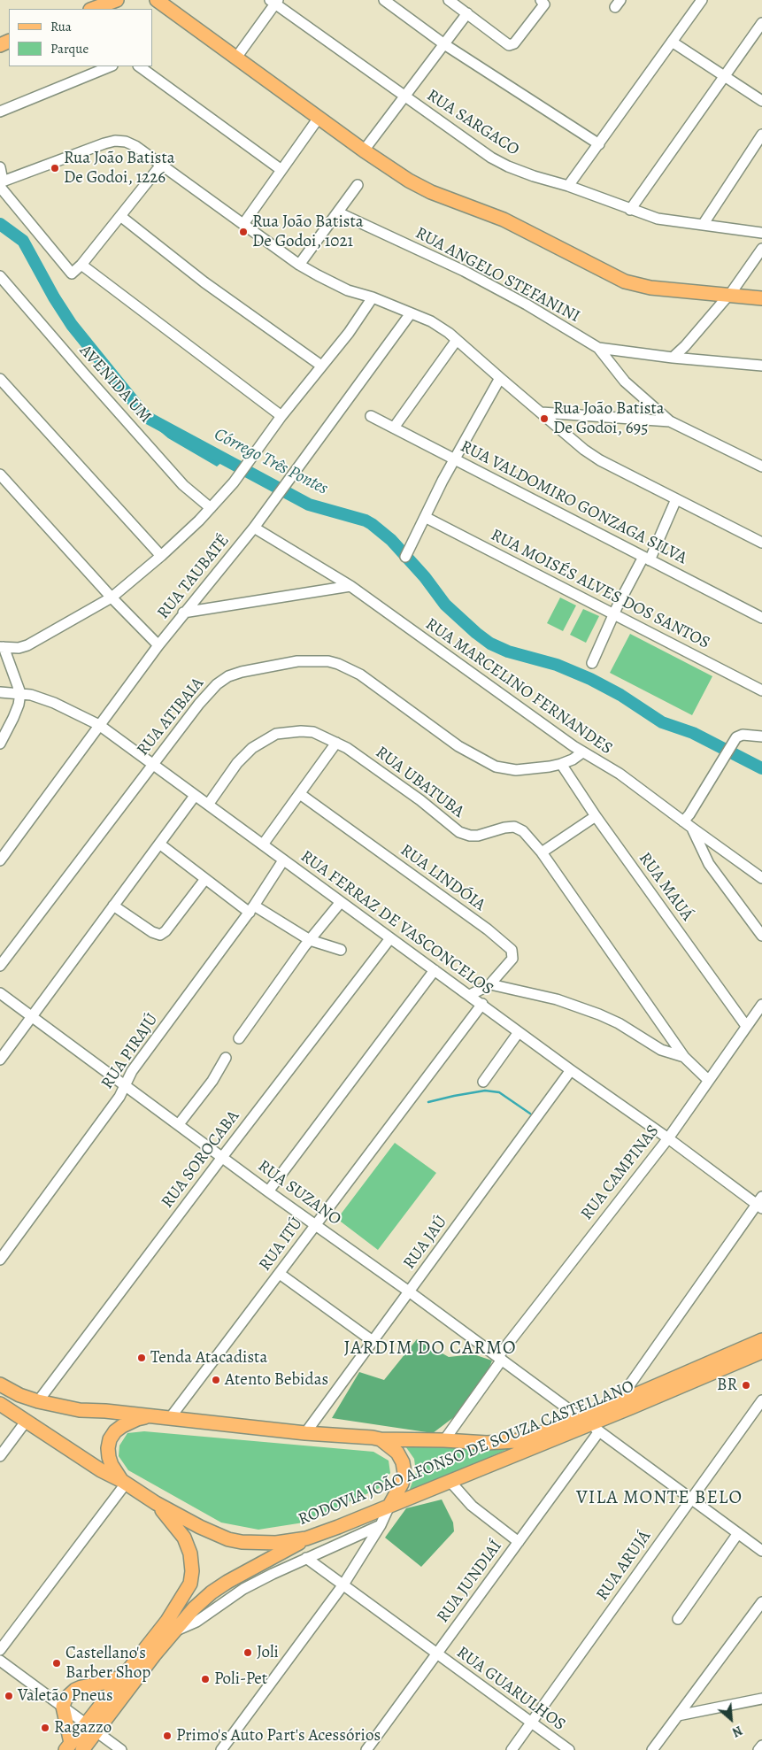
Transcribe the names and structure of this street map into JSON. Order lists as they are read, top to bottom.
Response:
{
  "streets": {
    "main road": ["RODOVIA JOÃO AFONSO DE SOUZA CASTELLANO"],
    "street": [
      "RUA SARGACO",
      "RUA ANGELO STEFANINI",
      "AVENIDA UM",
      "RUA VALDOMIRO GONZAGA SILVA",
      "RUA TAUBATÉ",
      "RUA MOISÉS ALVES DOS SANTOS",
      "RUA MARCELINO FERNANDES",
      "RUA ATIBAIA",
      "RUA UBATUBA",
      "RUA LINDÓIA",
      "RUA MAUÁ",
      "RUA FERRAZ DE VASCONCELOS",
      "RUA PIRAJÚ",
      "RUA SOROCABA",
      "RUA CAMPINAS",
      "RUA SUZANO",
      "RUA JAÚ",
      "RUA ITÚ",
      "RUA ARUJÁ",
      "RUA JUNDIAÍ",
      "RUA GUARULHOS"
    ]
  },
  "crossings": [
    ["RUA TAUBATÉ", "RUA MARCELINO FERNANDES"],
    ["RUA TAUBATÉ", "RUA FERRAZ DE VASCONCELOS"],
    ["RUA MARCELINO FERNANDES", "RUA ATIBAIA"],
    ["RUA ATIBAIA", "RUA MAUÁ"],
    ["RUA ATIBAIA", "RUA FERRAZ DE VASCONCELOS"],
    ["RUA UBATUBA", "RUA FERRAZ DE VASCONCELOS"],
    ["RUA UBATUBA", "RUA CAMPINAS"],
    ["RUA LINDÓIA", "RUA FERRAZ DE VASCONCELOS"],
    ["RUA MAUÁ", "RUA CAMPINAS"],
    ["RUA FERRAZ DE VASCONCELOS", "RUA PIRAJÚ"],
    ["RUA FERRAZ DE VASCONCELOS", "RUA SOROCABA"],
    ["RUA FERRAZ DE VASCONCELOS", "RUA CAMPINAS"],
    ["RUA FERRAZ DE VASCONCELOS", "RUA JAÚ"],
    ["RUA FERRAZ DE VASCONCELOS", "RUA ITÚ"],
    ["RUA PIRAJÚ", "RUA SUZANO"],
    ["RUA SOROCABA", "RUA SUZANO"],
    ["RUA SOROCABA", "RODOVIA JOÃO AFONSO DE SOUZA CASTELLANO"],
    ["RUA CAMPINAS", "RUA SUZANO"],
    ["RUA CAMPINAS", "RODOVIA JOÃO AFONSO DE SOUZA CASTELLANO"],
    ["RUA SUZANO", "RUA JAÚ"],
    ["RUA SUZANO", "RUA ITÚ"],
    ["RUA SUZANO", "RODOVIA JOÃO AFONSO DE SOUZA CASTELLANO"],
    ["RUA SUZANO", "RUA ARUJÁ"],
    ["RUA SUZANO", "RUA JUNDIAÍ"],
    ["RUA JAÚ", "RODOVIA JOÃO AFONSO DE SOUZA CASTELLANO"],
    ["RUA ITÚ", "RODOVIA JOÃO AFONSO DE SOUZA CASTELLANO"],
    ["RODOVIA JOÃO AFONSO DE SOUZA CASTELLANO", "RUA JUNDIAÍ"],
    ["RUA ARUJÁ", "RUA GUARULHOS"],
    ["RUA JUNDIAÍ", "RUA GUARULHOS"]
  ],
  "districts": ["JARDIM DO CARMO", "VILA MONTE BELO"],
  "water": ["Córrego Três Pontes"],
  "places": [
    "Rua João Batista De Godoi, 1226",
    "Rua João Batista De Godoi, 1021",
    "Rua João Batista De Godoi, 695",
    "Tenda Atacadista",
    "Atento Bebidas",
    "BR",
    "Joli",
    "Castellano's Barber Shop",
    "Poli-Pet",
    "Valetão Pneus",
    "Ragazzo",
    "Primo's Auto Part's Acessórios"
  ],
  "legend": ["Rua", "Parque"],
  "north": "bottom right"
}
